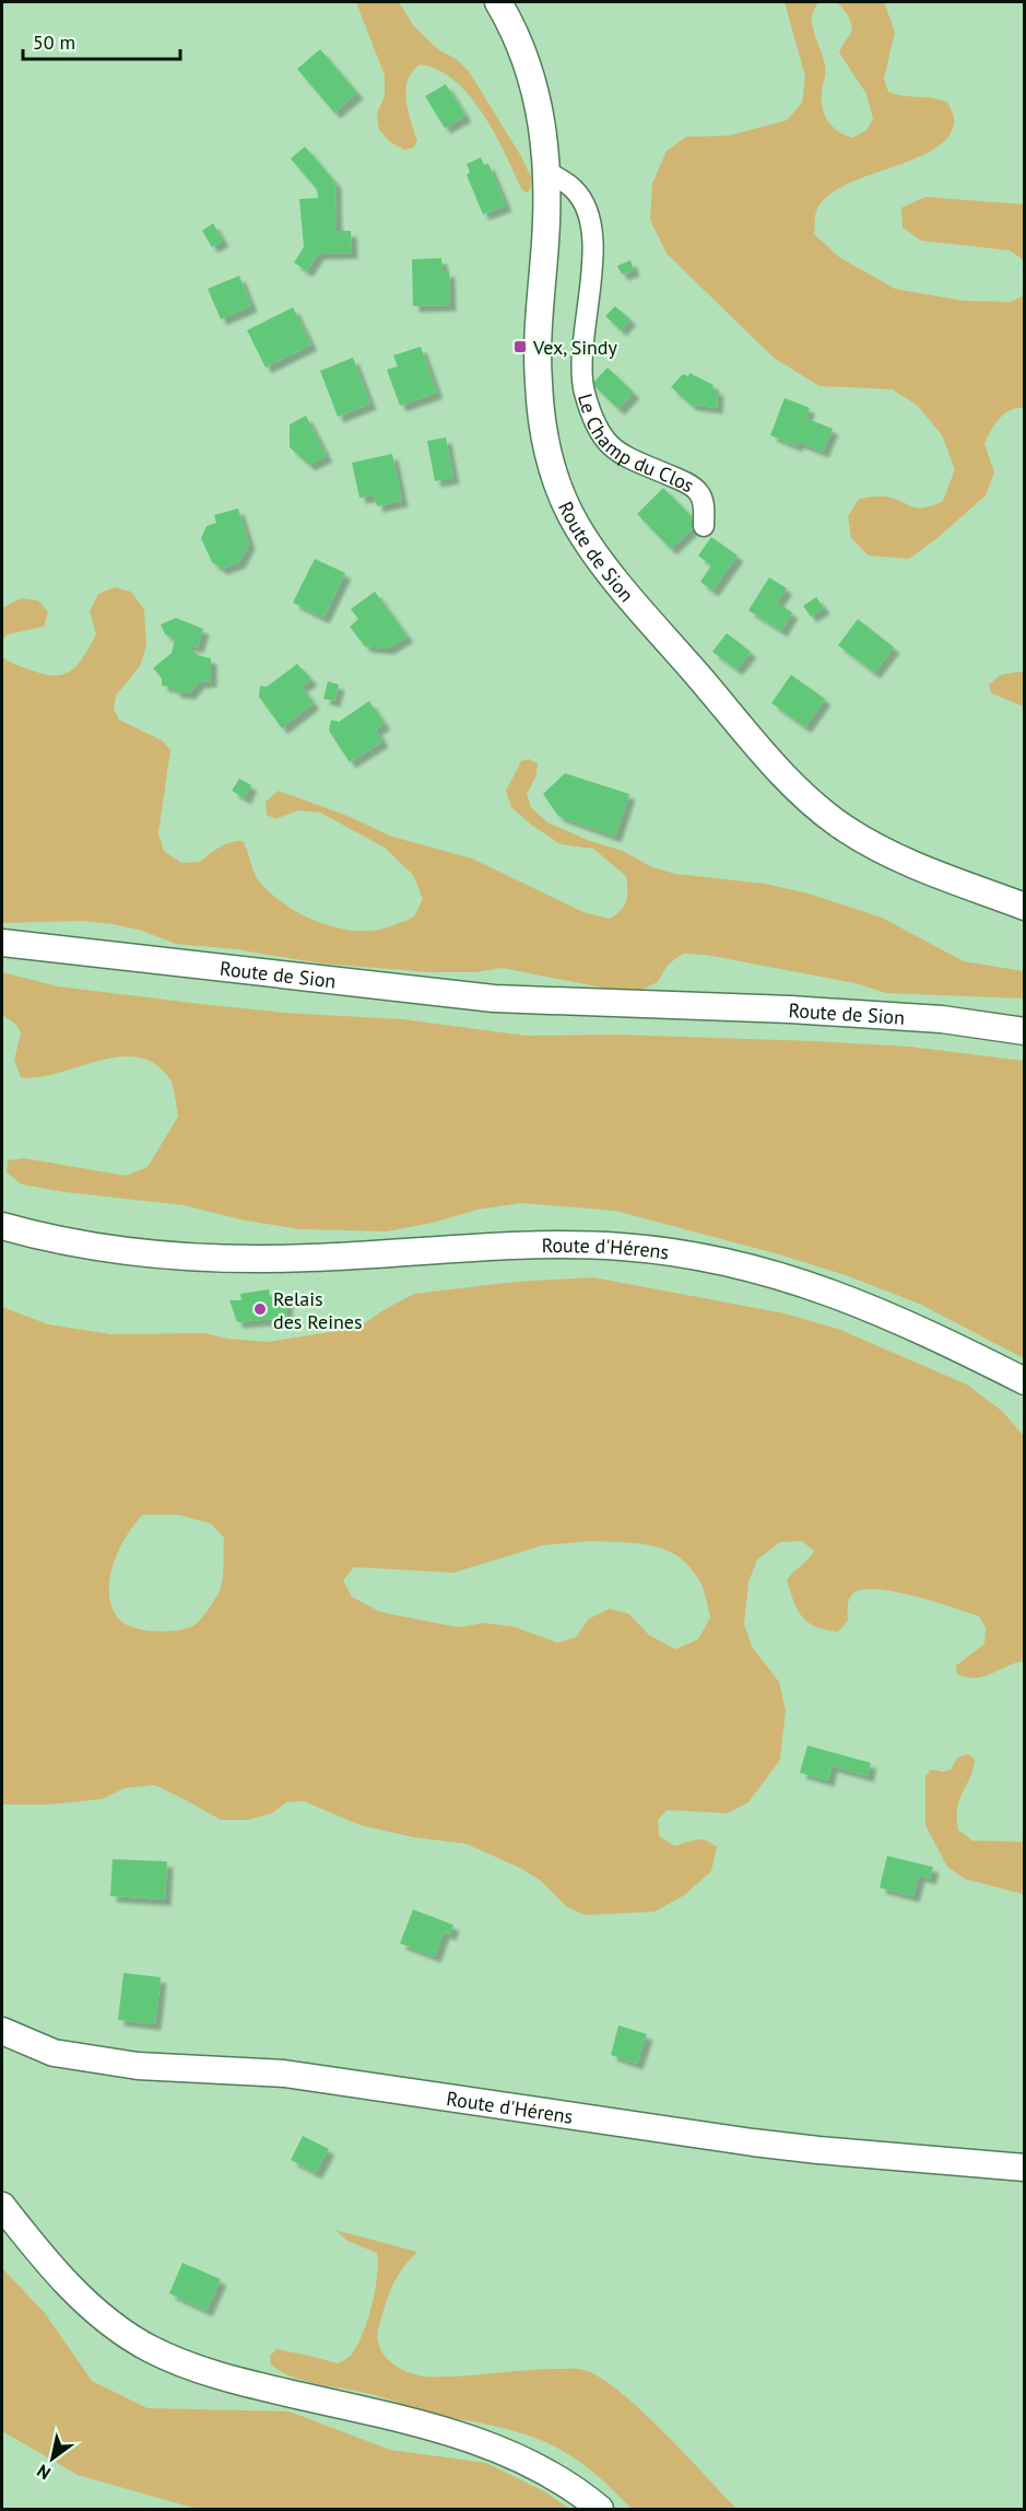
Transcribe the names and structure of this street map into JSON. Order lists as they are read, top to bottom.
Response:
{
  "streets": {
    "main road": ["Route de Sion", "Route d'Hérens"],
    "street": ["Le Champ du Clos"]
  },
  "crossings": [
    ["Le Champ du Clos", "Route de Sion"]
  ],
  "places": {
    "transit": ["Vex, Sindy"],
    "other": ["Relais des Reines"]
  },
  "scale_bar": "50 m",
  "north": "bottom left"
}
